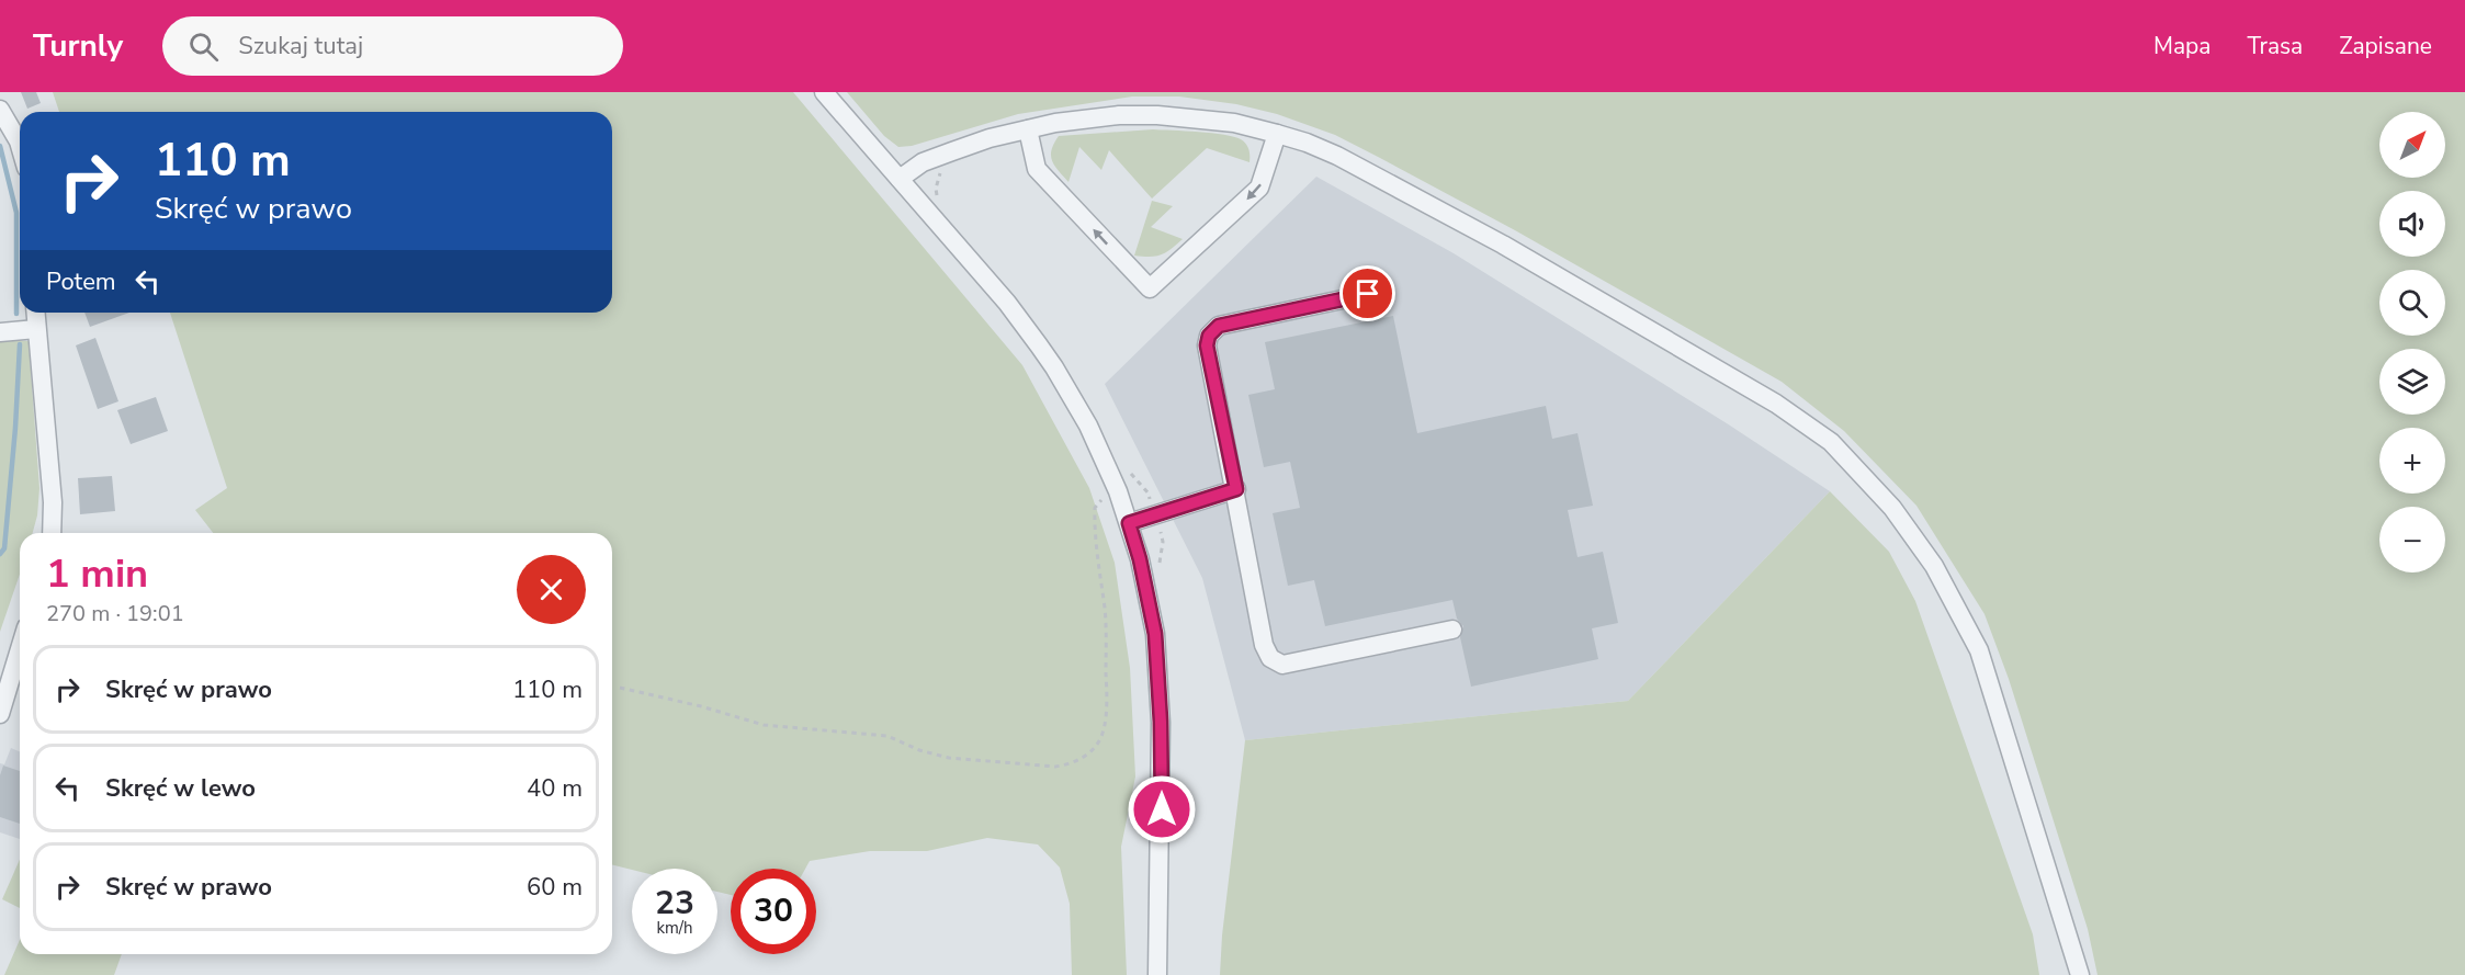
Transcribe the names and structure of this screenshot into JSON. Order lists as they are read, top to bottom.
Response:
{
  "north": "top right",
  "page": {
    "header": "Turnly",
    "search": "Szukaj tutaj",
    "nav": ["Mapa", "Trasa", "Zapisane"],
    "map_buttons": ["+", "−"],
    "turn": ["110 m", "Skręć w prawo"],
    "then": "Potem",
    "heading": ["1 min", "270 m · 19:01"],
    "list": [
      {
        "name": "Skręć w prawo",
        "value": "110 m"
      },
      {
        "name": "Skręć w lewo",
        "value": "40 m"
      },
      {
        "name": "Skręć w prawo",
        "value": "60 m"
      }
    ],
    "speed": "23 km/h",
    "limit": "30"
  }
}
